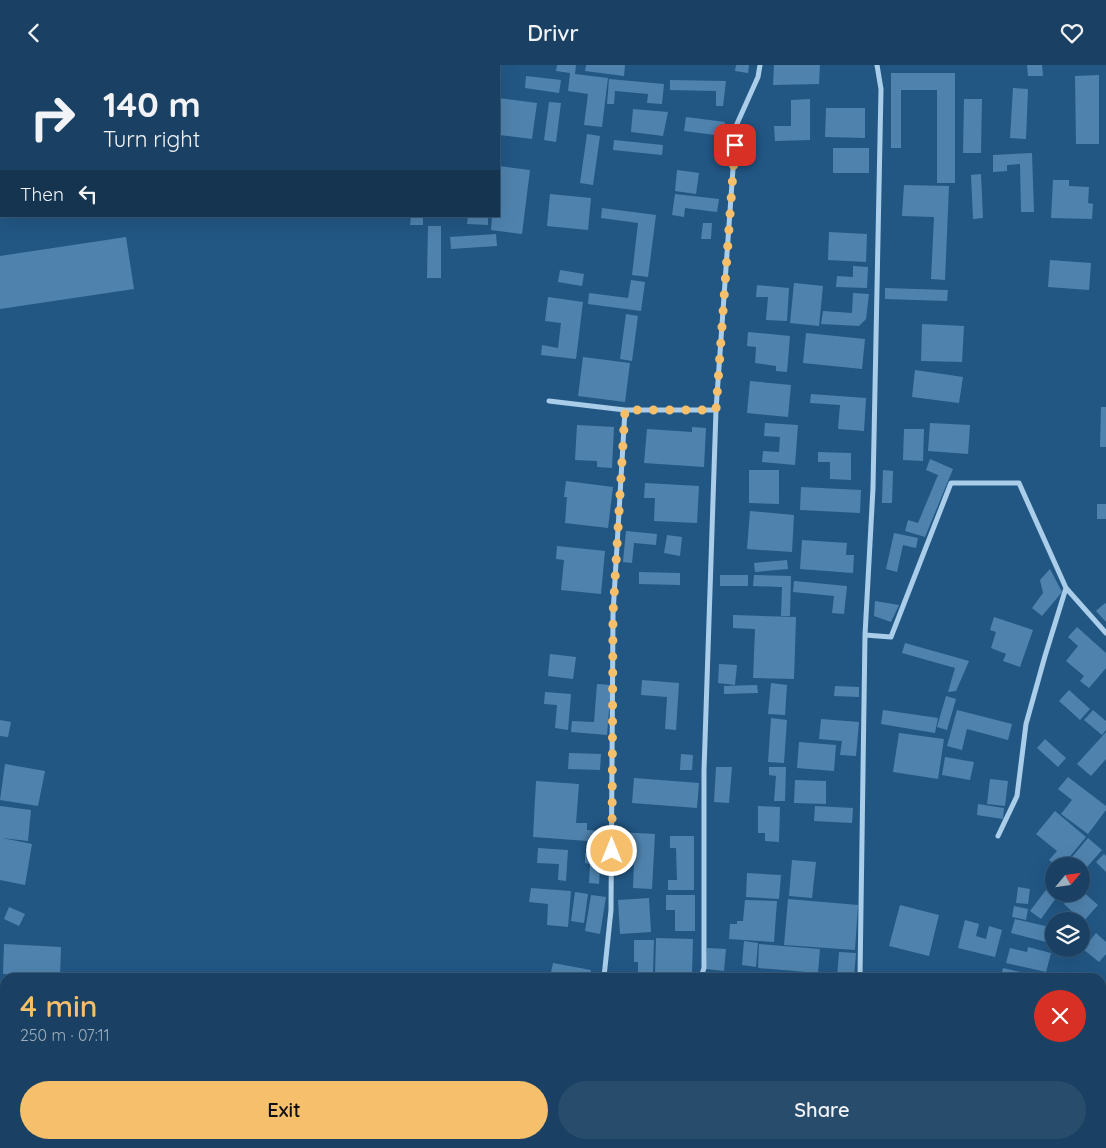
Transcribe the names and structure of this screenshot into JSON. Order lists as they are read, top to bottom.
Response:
{
  "north": "top right",
  "page": {
    "header": "Drivr",
    "turn": ["140 m", "Turn right"],
    "then": "Then",
    "heading": ["4 min", "250 m · 07:11"],
    "buttons": ["Exit", "Share"]
  }
}
